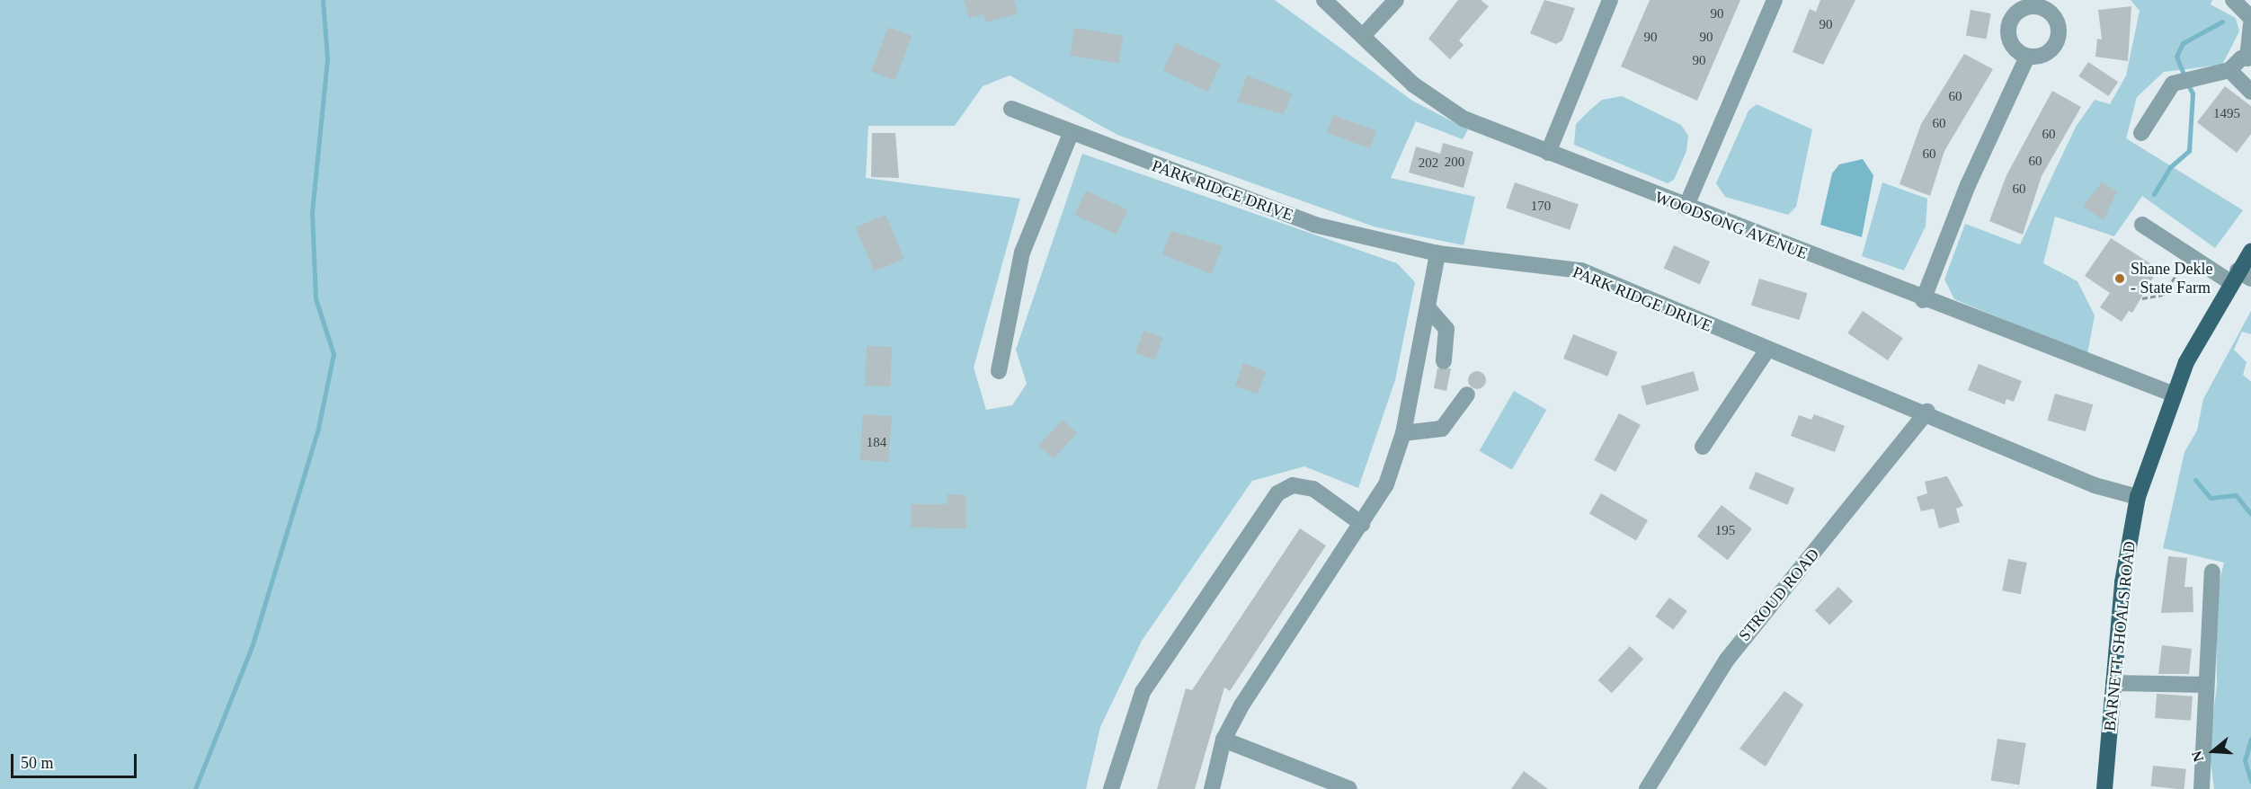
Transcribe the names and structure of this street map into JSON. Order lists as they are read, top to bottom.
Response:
{
  "streets": {
    "main road": ["BARNETT SHOALS ROAD"],
    "street": ["PARK RIDGE DRIVE", "WOODSONG AVENUE", "STROUD ROAD"]
  },
  "crossings": [
    ["PARK RIDGE DRIVE", "STROUD ROAD"],
    ["PARK RIDGE DRIVE", "BARNETT SHOALS ROAD"],
    ["WOODSONG AVENUE", "BARNETT SHOALS ROAD"]
  ],
  "places": ["Shane Dekle - State Farm"],
  "house_numbers": [
    "90",
    "90",
    "90",
    "90",
    "90",
    "60",
    "1495",
    "60",
    "60",
    "60",
    "60",
    "200",
    "202",
    "60",
    "170",
    "184",
    "195"
  ],
  "scale_bar": "50 m",
  "north": "left"
}
